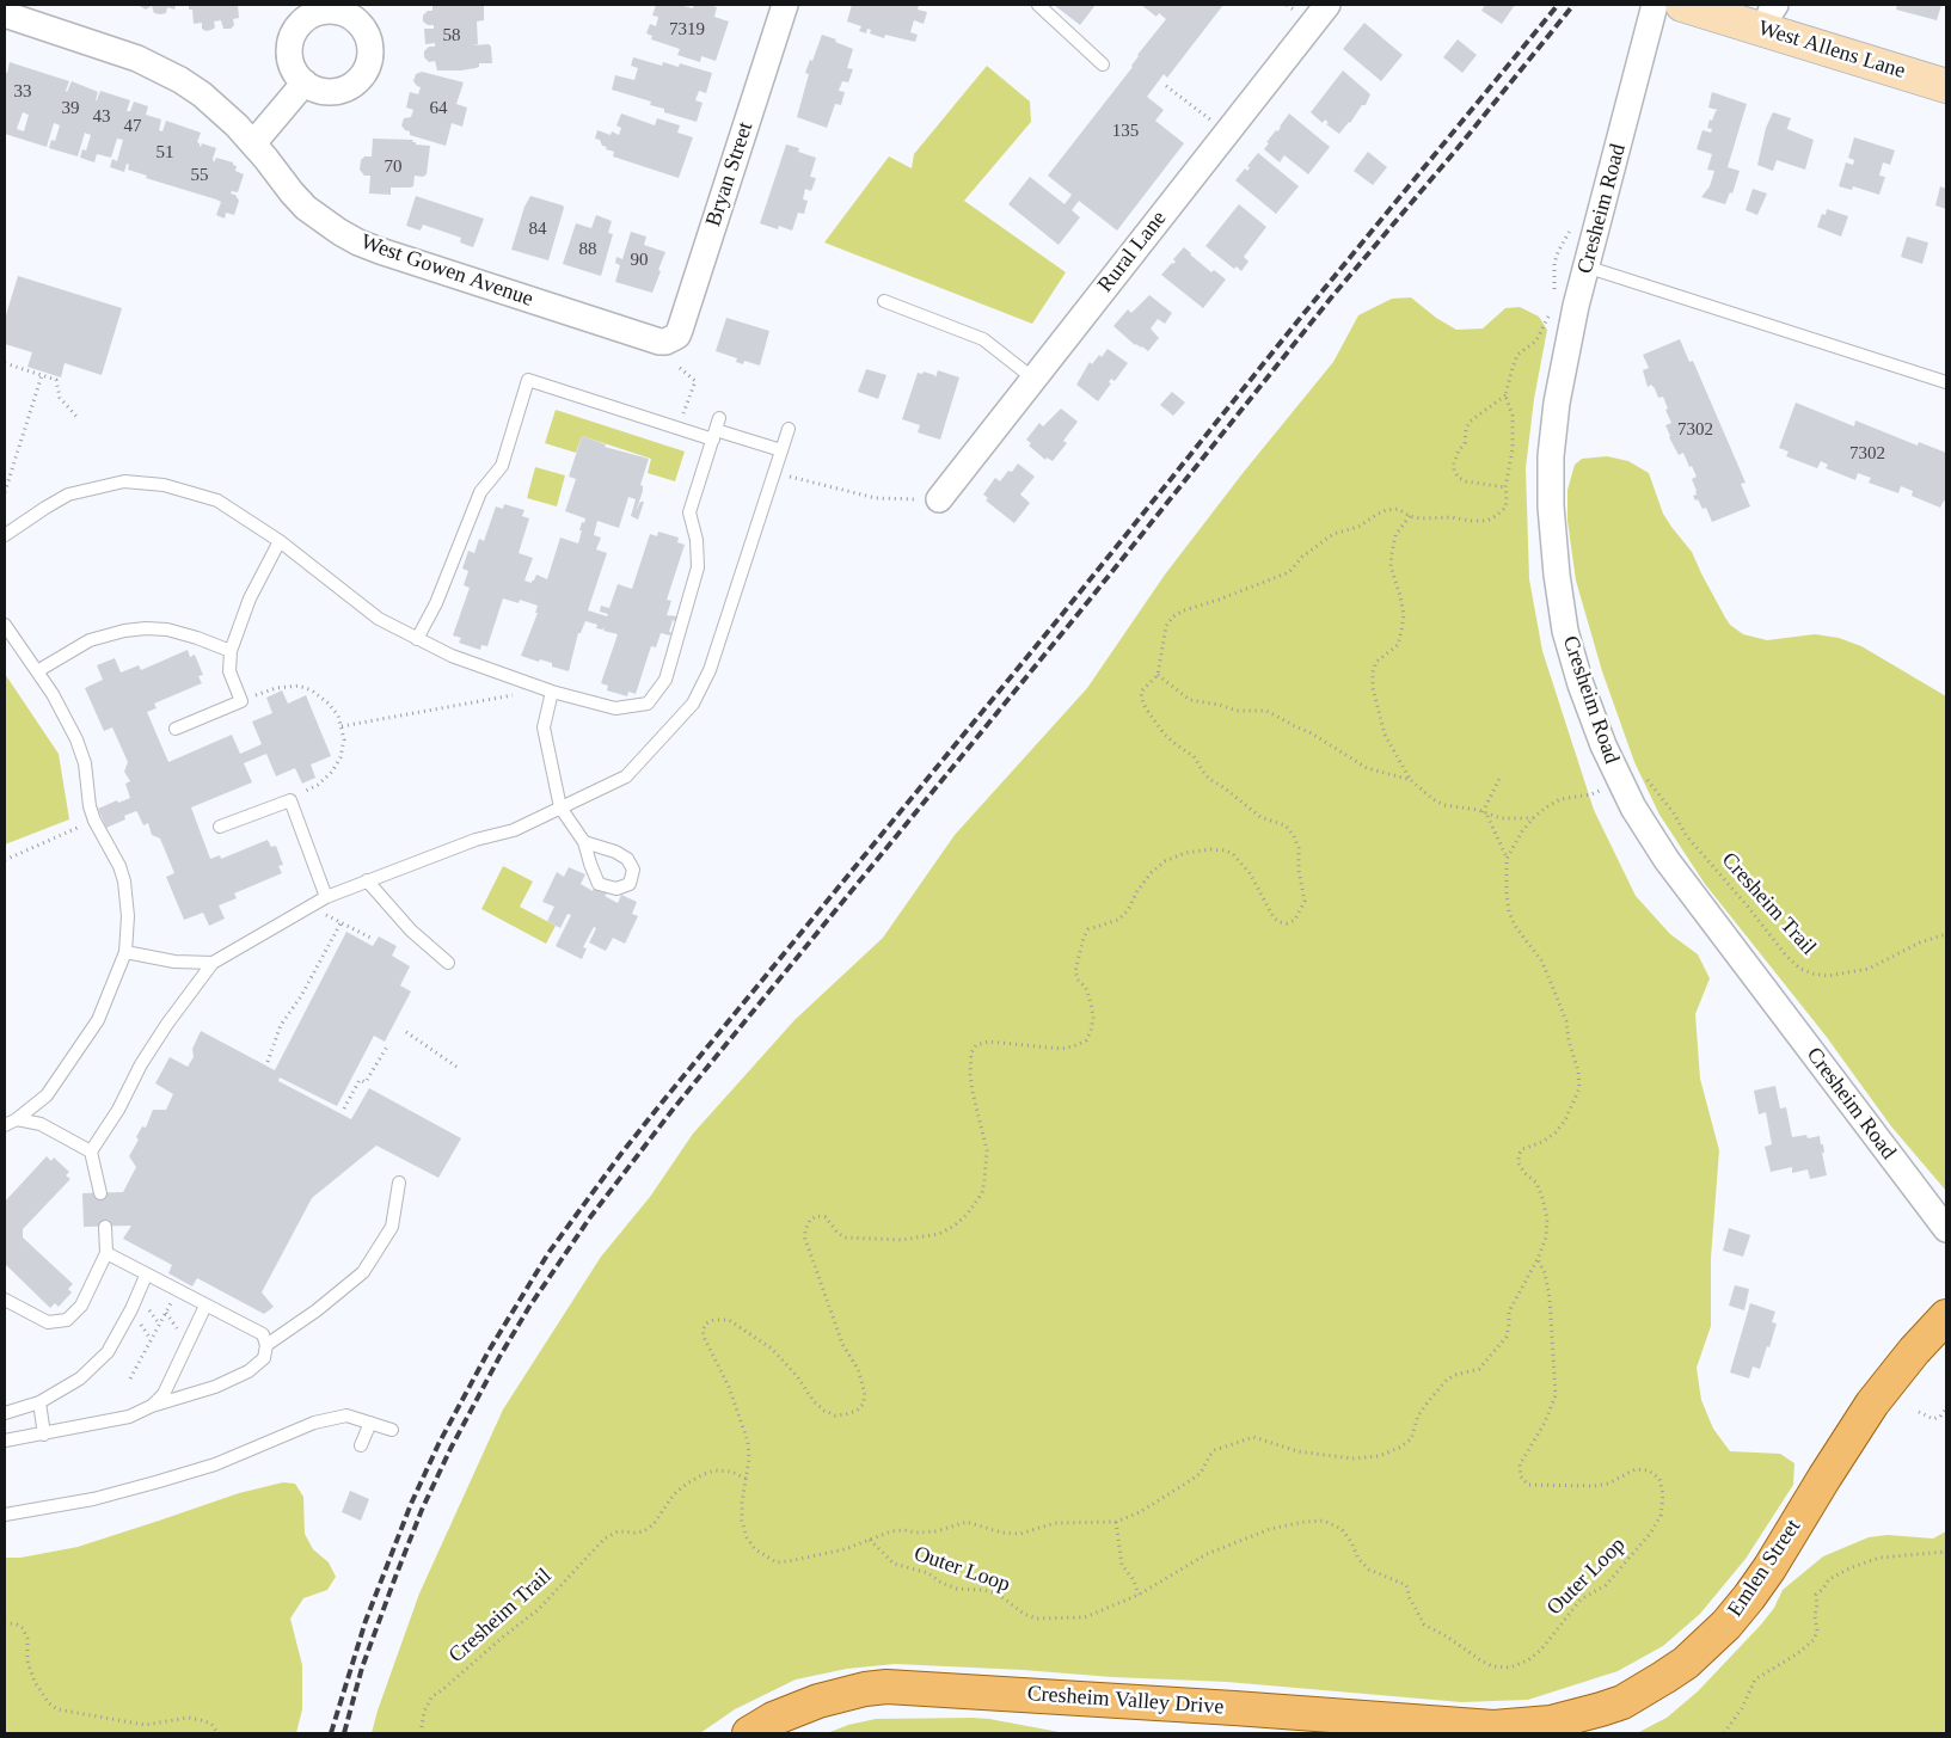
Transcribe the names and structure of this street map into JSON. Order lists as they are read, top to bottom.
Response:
{
  "streets": {
    "main road": ["West Allens Lane", "Emlen Street", "Cresheim Valley Drive"],
    "street": [
      "Bryan Street",
      "Cresheim Road",
      "Rural Lane",
      "West Gowen Avenue"
    ],
    "path": ["Cresheim Trail", "Outer Loop"]
  },
  "crossings": [
    ["Bryan Street", "West Gowen Avenue"],
    ["Emlen Street", "Cresheim Valley Drive"]
  ],
  "house_numbers": [
    "7319",
    "58",
    "33",
    "39",
    "64",
    "43",
    "47",
    "135",
    "51",
    "70",
    "55",
    "84",
    "88",
    "90",
    "7302",
    "7302"
  ]
}
